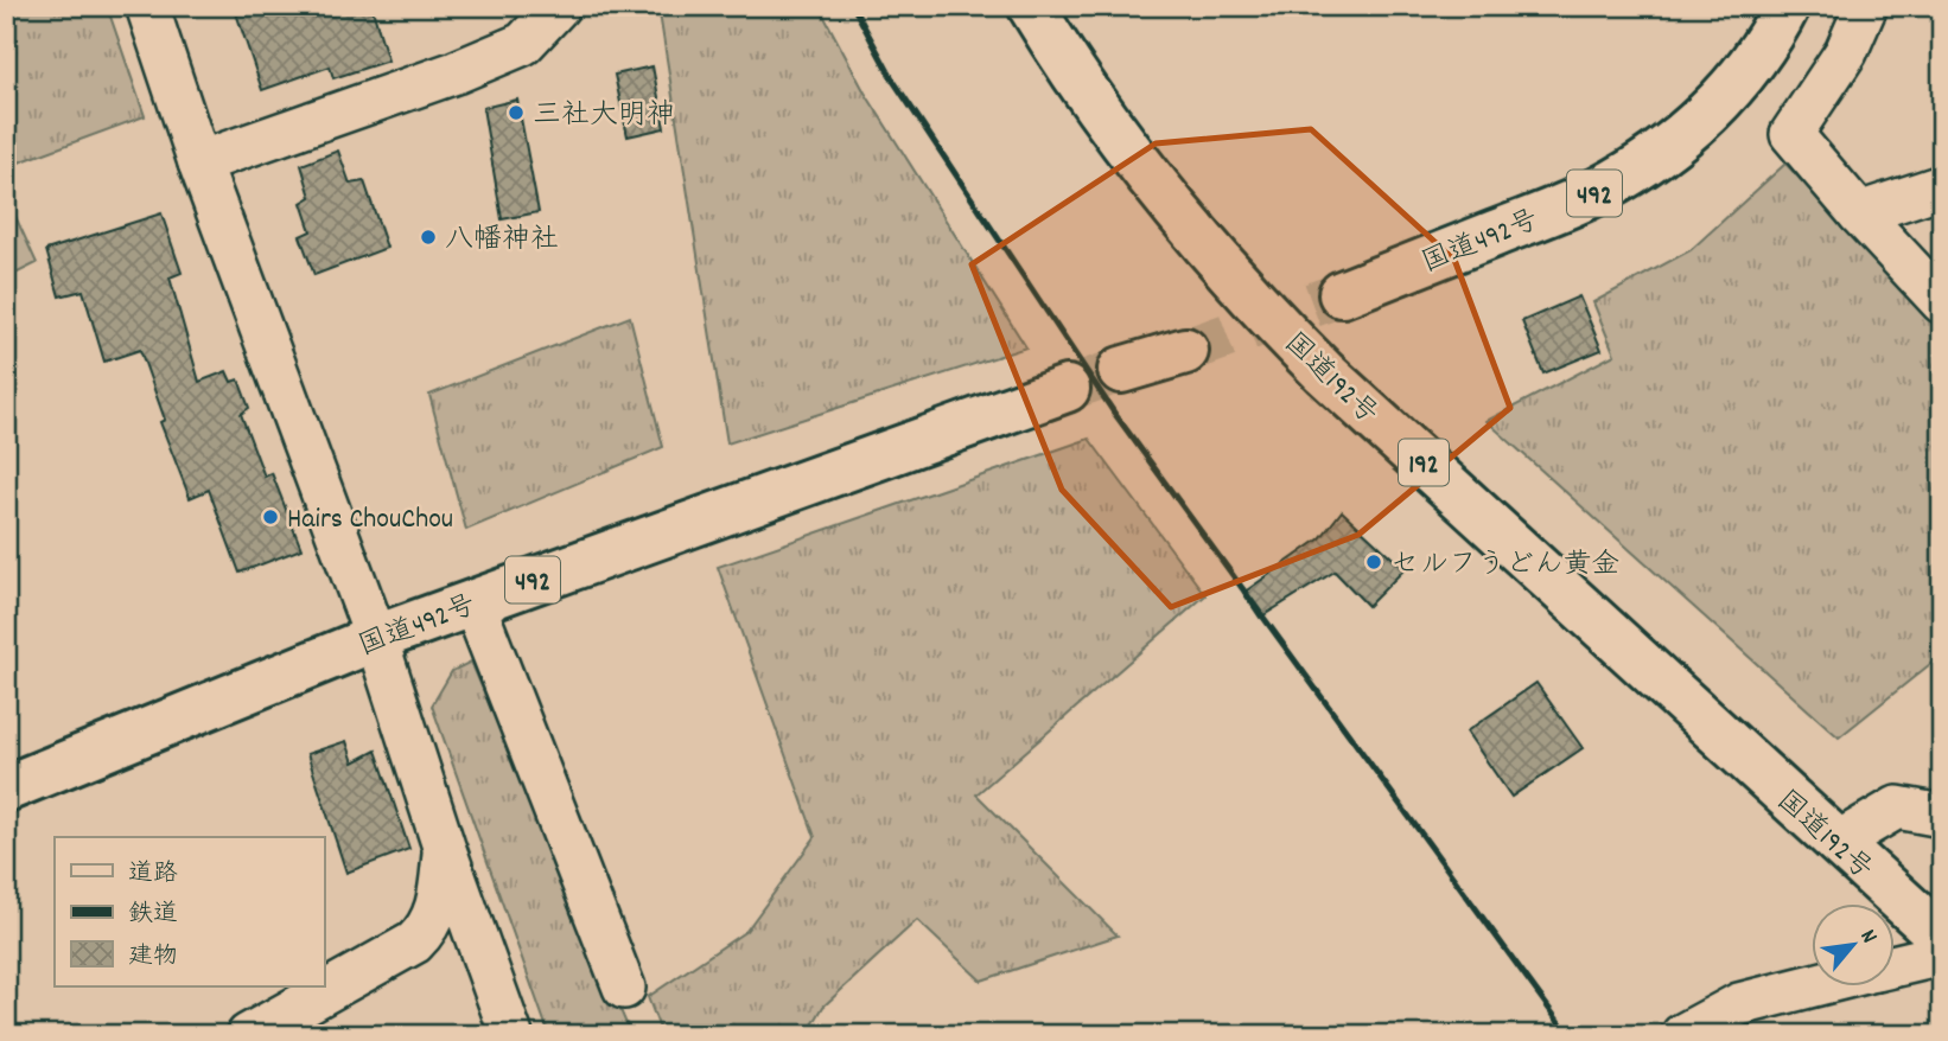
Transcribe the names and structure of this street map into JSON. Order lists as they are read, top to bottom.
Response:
{
  "streets": {
    "highway": [
      "492",
      "国道492号",
      "国道192号",
      "192"
    ]
  },
  "places": [
    "三社大明神",
    "八幡神社",
    "Hairs ChouChou",
    "セルフうどん黄金"
  ],
  "legend": ["道路", "鉄道", "建物"],
  "north": "top right"
}
